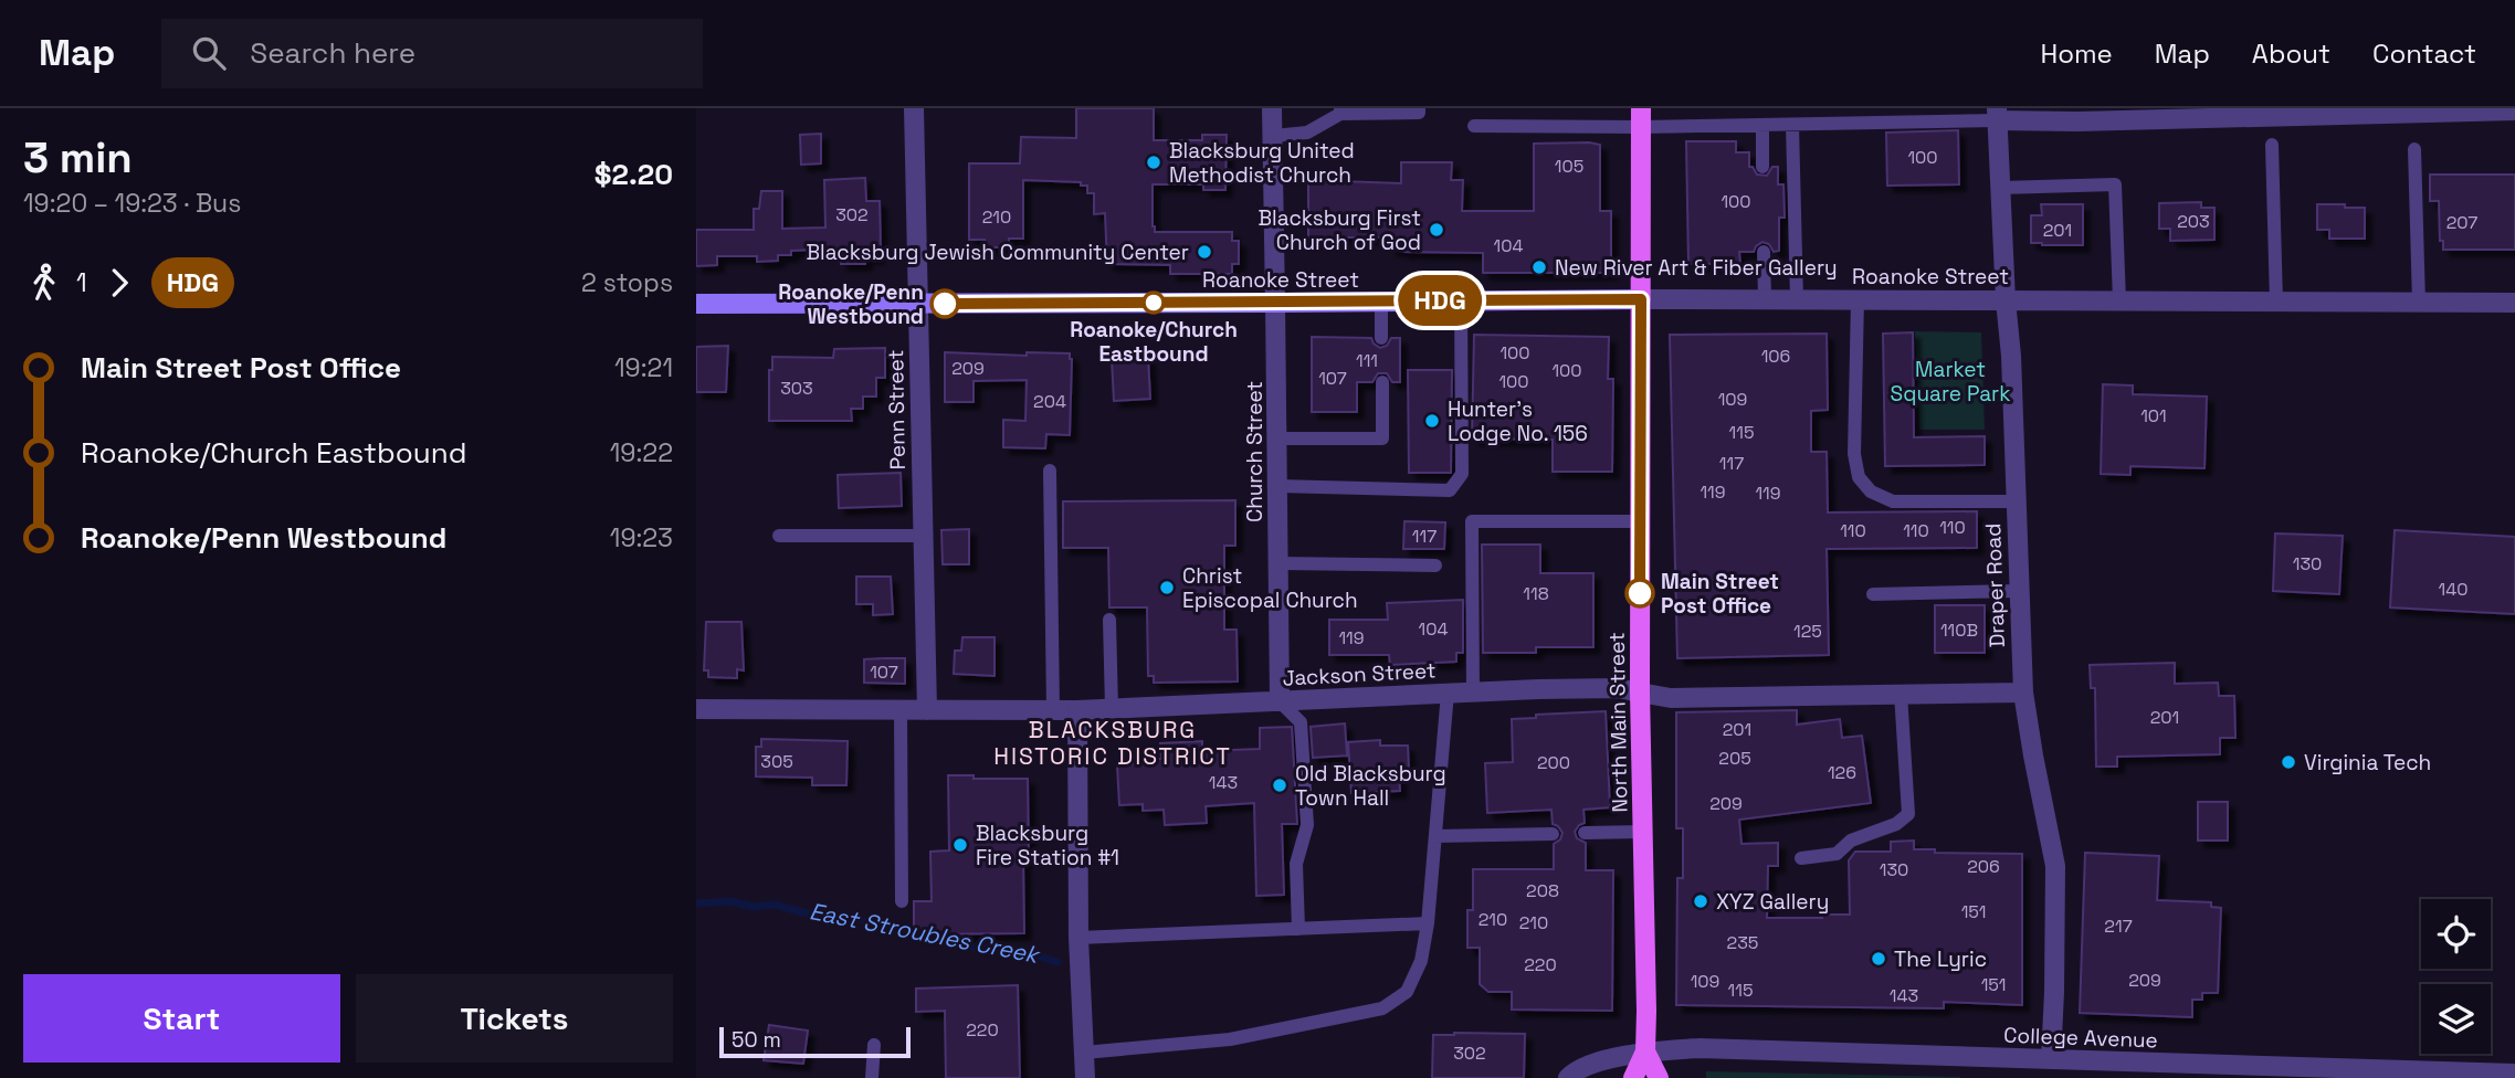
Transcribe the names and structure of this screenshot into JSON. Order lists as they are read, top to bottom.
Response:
{
  "streets": {
    "main road": ["Roanoke Street", "North Main Street"],
    "street": [
      "Penn Street",
      "Church Street",
      "Draper Road",
      "Jackson Street",
      "College Avenue"
    ]
  },
  "crossings": [
    ["Roanoke Street", "Penn Street"],
    ["Roanoke Street", "Church Street"],
    ["Roanoke Street", "Draper Road"],
    ["Roanoke Street", "North Main Street"],
    ["Penn Street", "Jackson Street"],
    ["Church Street", "Jackson Street"],
    ["Draper Road", "Jackson Street"],
    ["Draper Road", "College Avenue"],
    ["Jackson Street", "North Main Street"],
    ["North Main Street", "College Avenue"]
  ],
  "districts": ["BLACKSBURG HISTORIC DISTRICT"],
  "water": ["East Stroubles Creek"],
  "parks": ["Market Square Park"],
  "places": [
    "Blacksburg United Methodist Church",
    "Blacksburg First Church of God",
    "Blacksburg Jewish Community Center",
    "New River Art & Fiber Gallery",
    "Roanoke/Church Eastbound",
    "Roanoke/Penn Westbound",
    "Hunter's Lodge No. 156",
    "Christ Episcopal Church",
    "Main Street Post Office",
    "Virginia Tech",
    "Old Blacksburg Town Hall",
    "Blacksburg Fire Station #1",
    "XYZ Gallery",
    "The Lyric"
  ],
  "lines": ["bus line HDG"],
  "house_numbers": [
    "100",
    "105",
    "100",
    "302",
    "210",
    "203",
    "207",
    "201",
    "104",
    "100",
    "106",
    "111",
    "209",
    "100",
    "107",
    "100",
    "303",
    "109",
    "204",
    "101",
    "115",
    "117",
    "119",
    "119",
    "110",
    "110",
    "110",
    "117",
    "130",
    "140",
    "118",
    "104",
    "110B",
    "125",
    "119",
    "107",
    "201",
    "201",
    "205",
    "305",
    "200",
    "126",
    "143",
    "209",
    "206",
    "130",
    "208",
    "151",
    "210",
    "210",
    "217",
    "235",
    "220",
    "209",
    "109",
    "151",
    "115",
    "143",
    "220",
    "302"
  ],
  "scale_bar": "50 m",
  "page": {
    "header": "Map",
    "search": "Search here",
    "nav": [
      "Home",
      "Map",
      "About",
      "Contact"
    ],
    "heading": ["3 min", "19:20 – 19:23 · Bus", "$2.20"],
    "on_map": "HDG",
    "legs": ["1", "HDG", "2 stops"],
    "list": [
      {
        "name": "Main Street Post Office",
        "value": "19:21"
      },
      {
        "name": "Roanoke/Church Eastbound",
        "value": "19:22"
      },
      {
        "name": "Roanoke/Penn Westbound",
        "value": "19:23"
      }
    ],
    "buttons": ["Start", "Tickets"],
    "scale": "50 m"
  }
}
